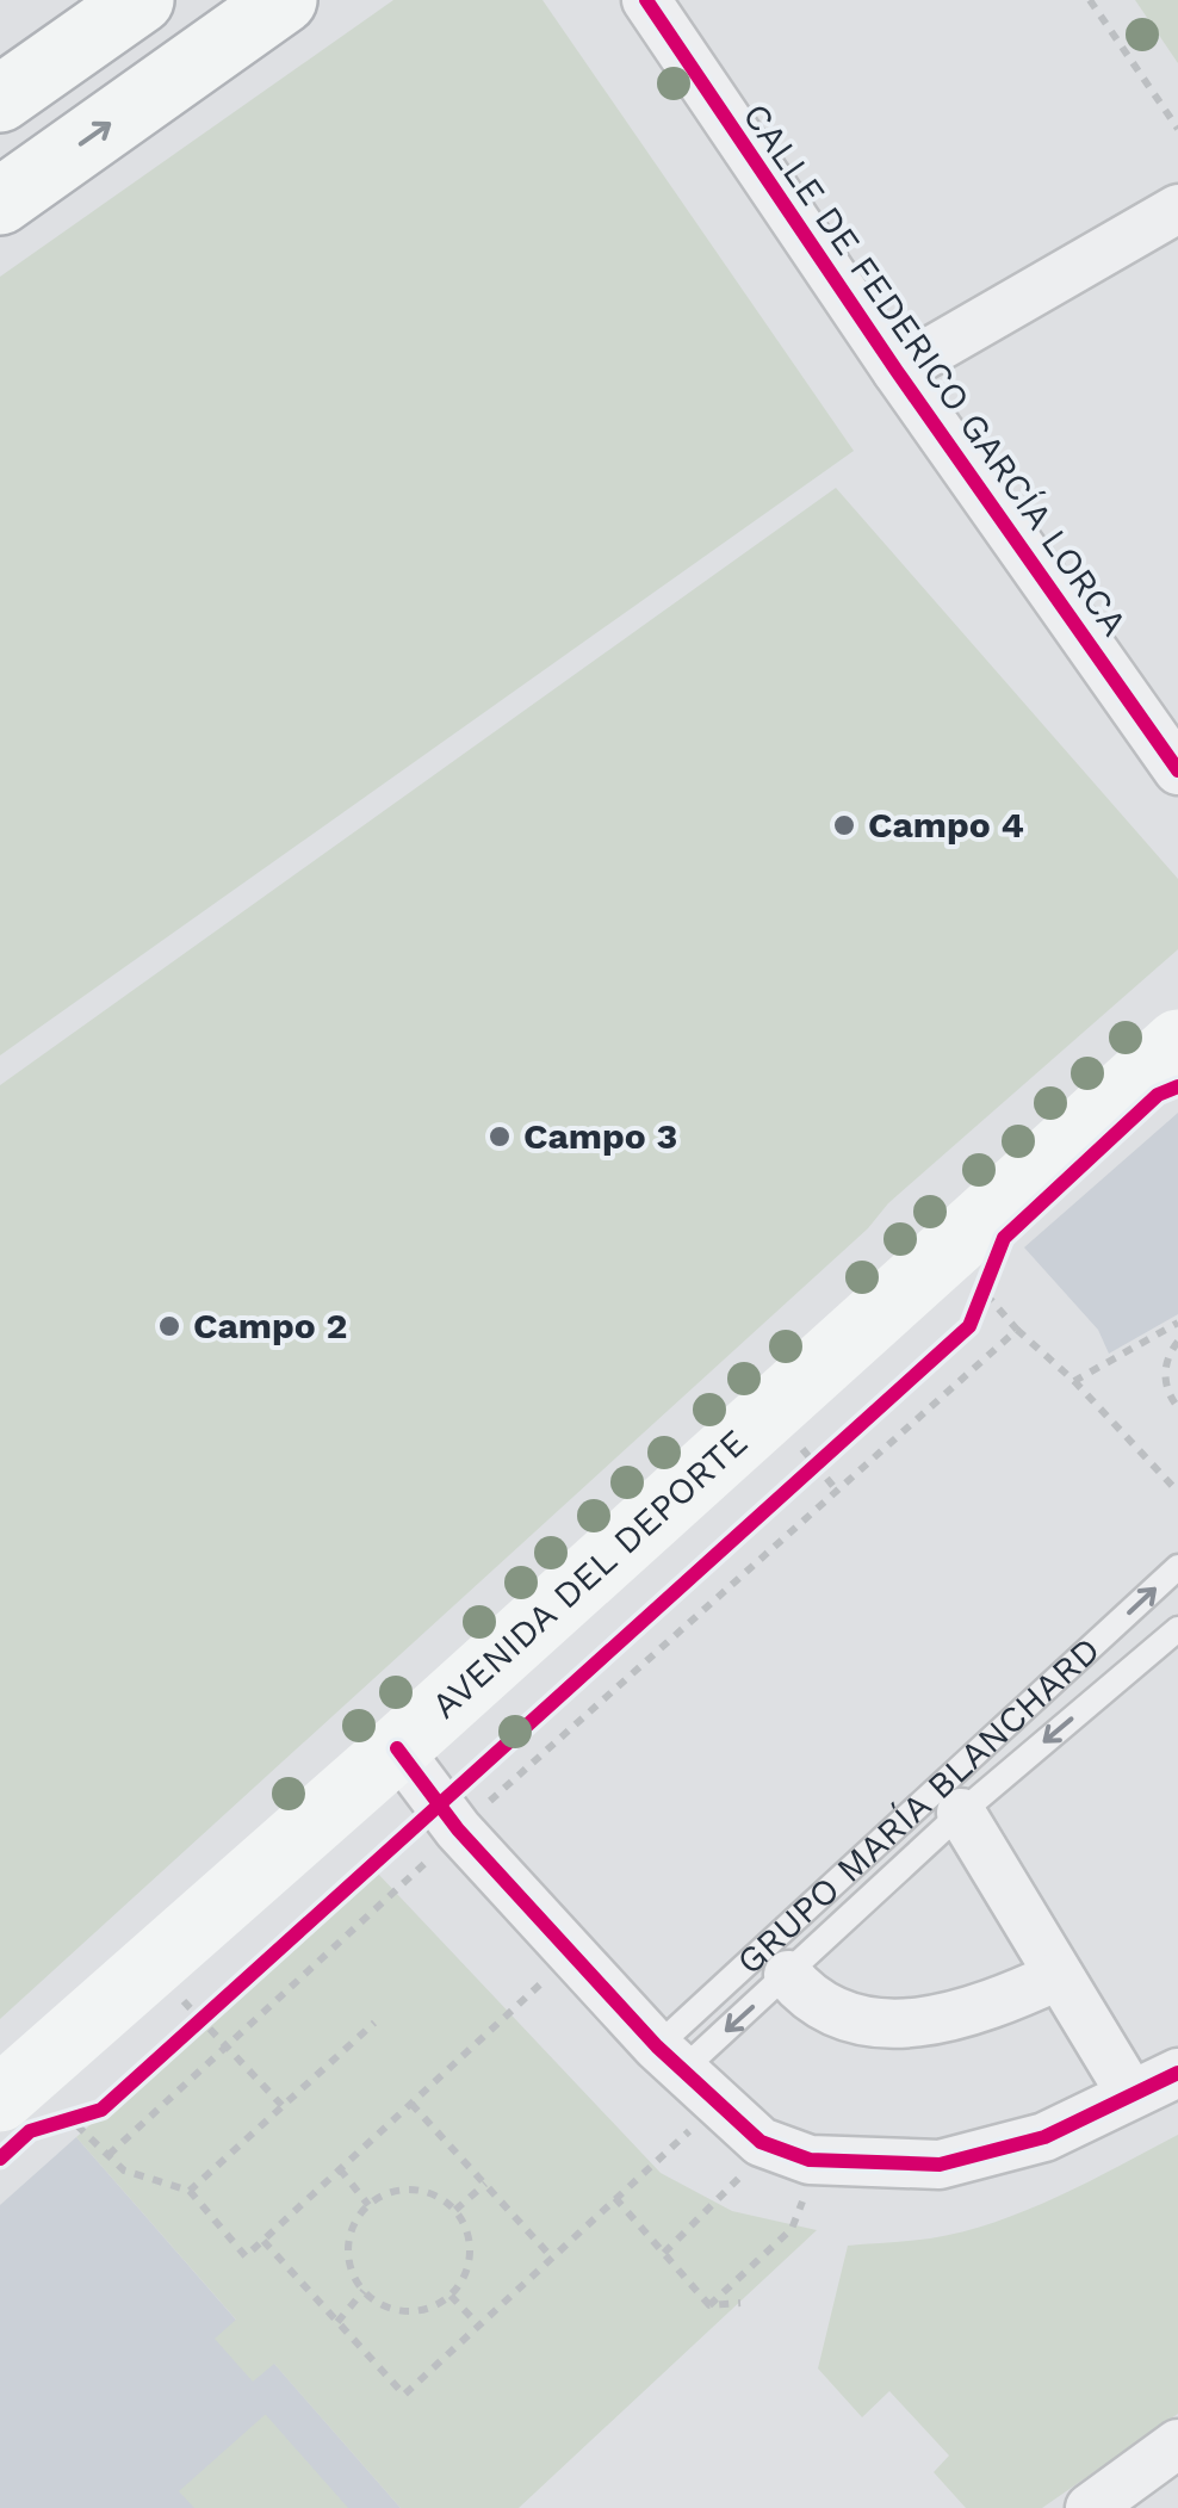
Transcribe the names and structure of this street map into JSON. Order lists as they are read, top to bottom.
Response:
{
  "streets": {
    "main road": ["AVENIDA DEL DEPORTE"],
    "street": ["CALLE DE FEDERICO GARCÍA LORCA", "GRUPO MARÍA BLANCHARD"]
  },
  "places": ["Campo 4", "Campo 3", "Campo 2"]
}
